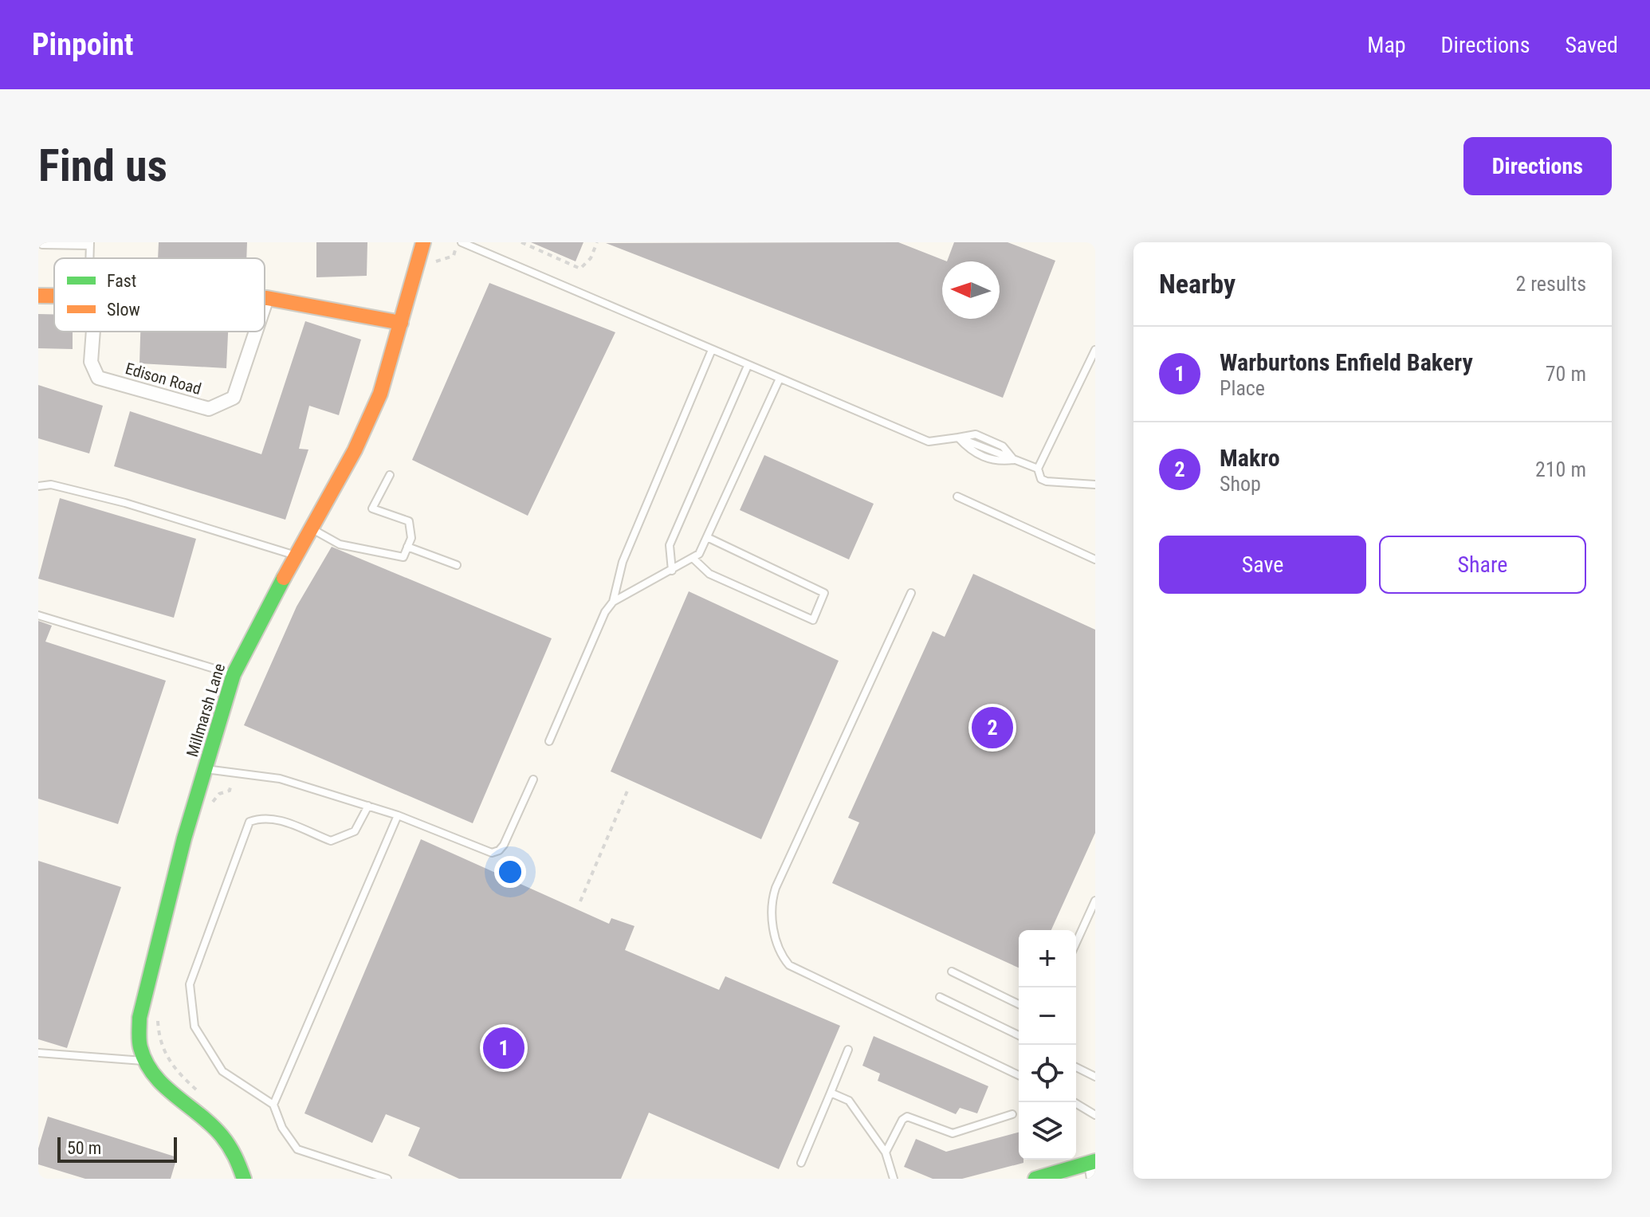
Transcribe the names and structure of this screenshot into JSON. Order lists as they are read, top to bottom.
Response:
{
  "streets": {
    "street": ["Edison Road", "Millmarsh Lane"]
  },
  "legend": ["Fast", "Slow"],
  "scale_bar": "50 m",
  "north": "left",
  "page": {
    "header": "Pinpoint",
    "nav": ["Map", "Directions", "Saved"],
    "buttons": [
      "Directions",
      ["Save", "Share"]
    ],
    "title": "Find us",
    "heading": ["Nearby", "2 results"],
    "list": [
      {
        "mark": "1",
        "name": "Warburtons Enfield Bakery",
        "note": "Place",
        "value": "70 m"
      },
      {
        "mark": "2",
        "name": "Makro",
        "note": "Shop",
        "value": "210 m"
      }
    ],
    "pins": ["2", "1"],
    "map_buttons": ["+", "−"],
    "scale": "50 m"
  }
}
